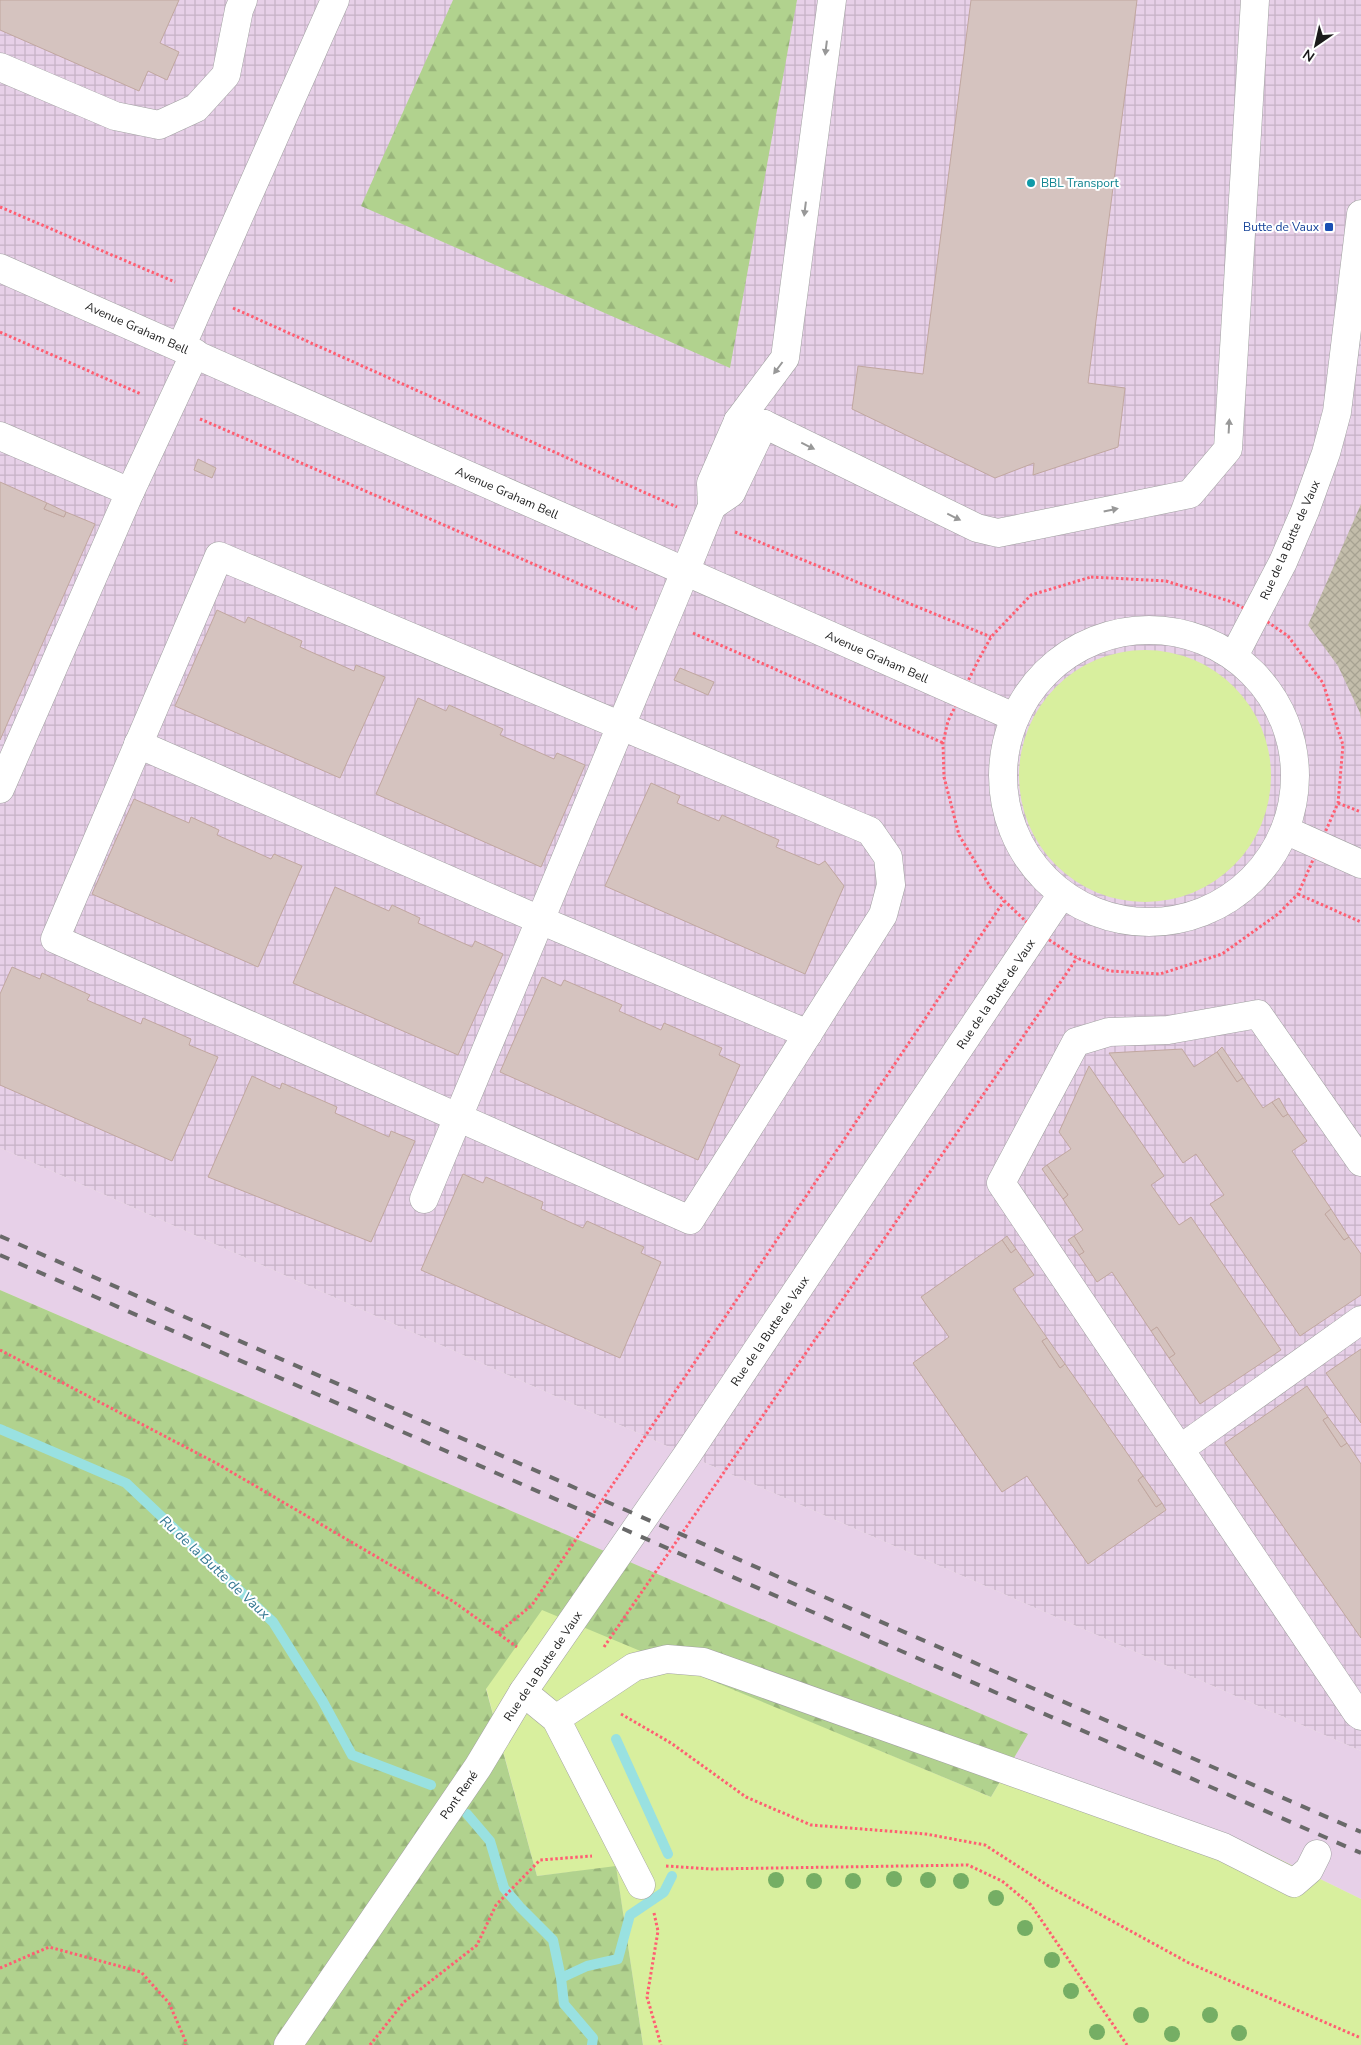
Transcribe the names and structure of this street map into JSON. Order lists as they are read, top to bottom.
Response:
{
  "streets": {
    "street": ["Avenue Graham Bell", "Rue de la Butte de Vaux", "Pont René"]
  },
  "crossings": [
    ["Rue de la Butte de Vaux", "Pont René"]
  ],
  "water": ["Ru de la Butte de Vaux"],
  "places": {
    "other": ["BBL Transport"],
    "transit": ["Butte de Vaux"]
  },
  "north": "bottom left"
}
